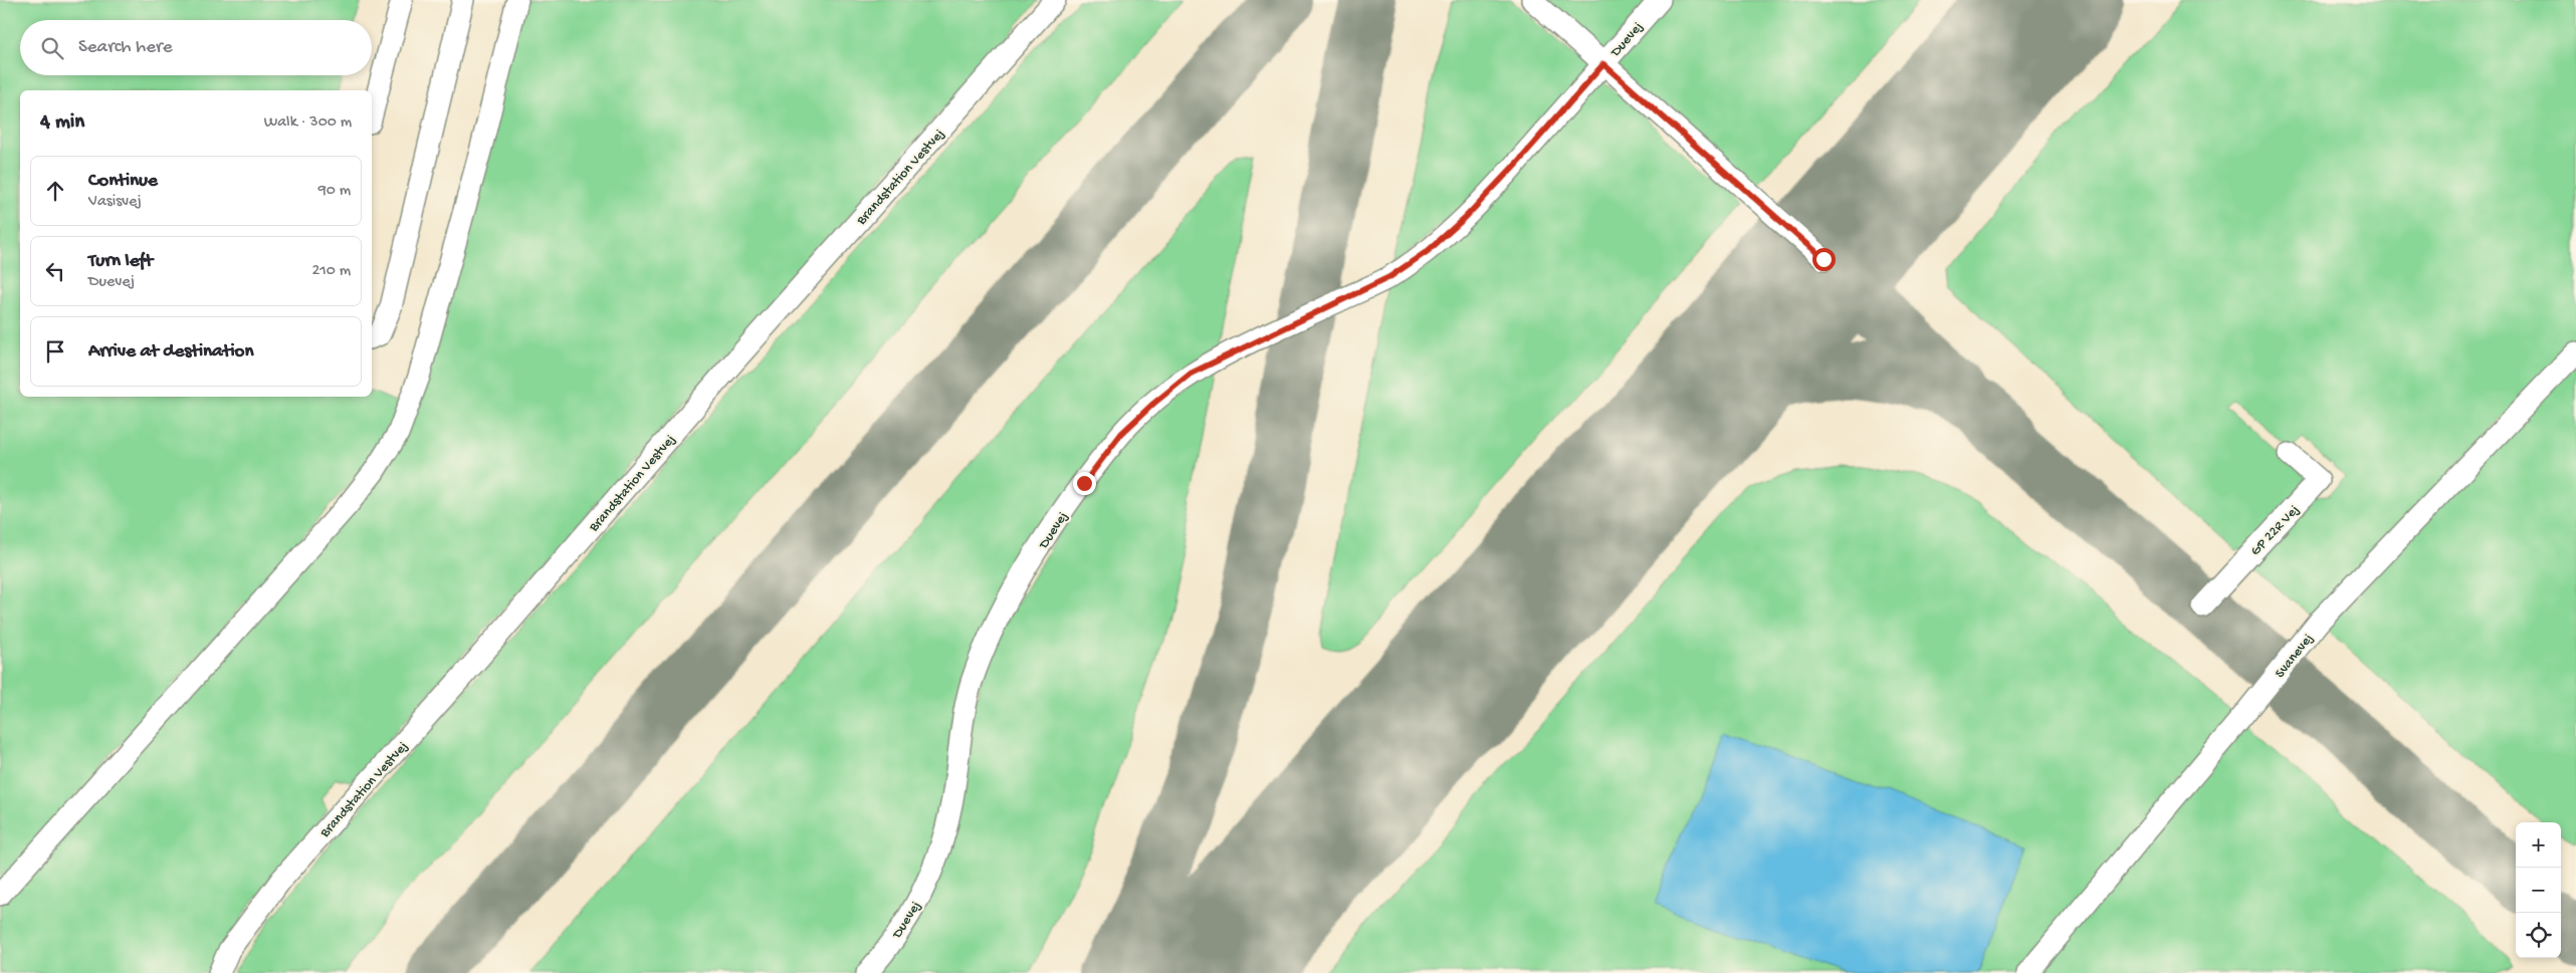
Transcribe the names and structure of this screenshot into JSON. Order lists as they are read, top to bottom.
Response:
{
  "streets": {
    "lane": [
      "Duevej",
      "Brandstation Vestvej",
      "GP 22R Vej",
      "Svanevej"
    ]
  },
  "page": {
    "search": "Search here",
    "heading": ["4 min", "Walk · 300 m"],
    "list": [
      ["Continue", "Vasisvej", "90 m"],
      ["Turn left", "Duevej", "210 m"],
      "Arrive at destination"
    ],
    "map_buttons": ["+", "−"]
  }
}
